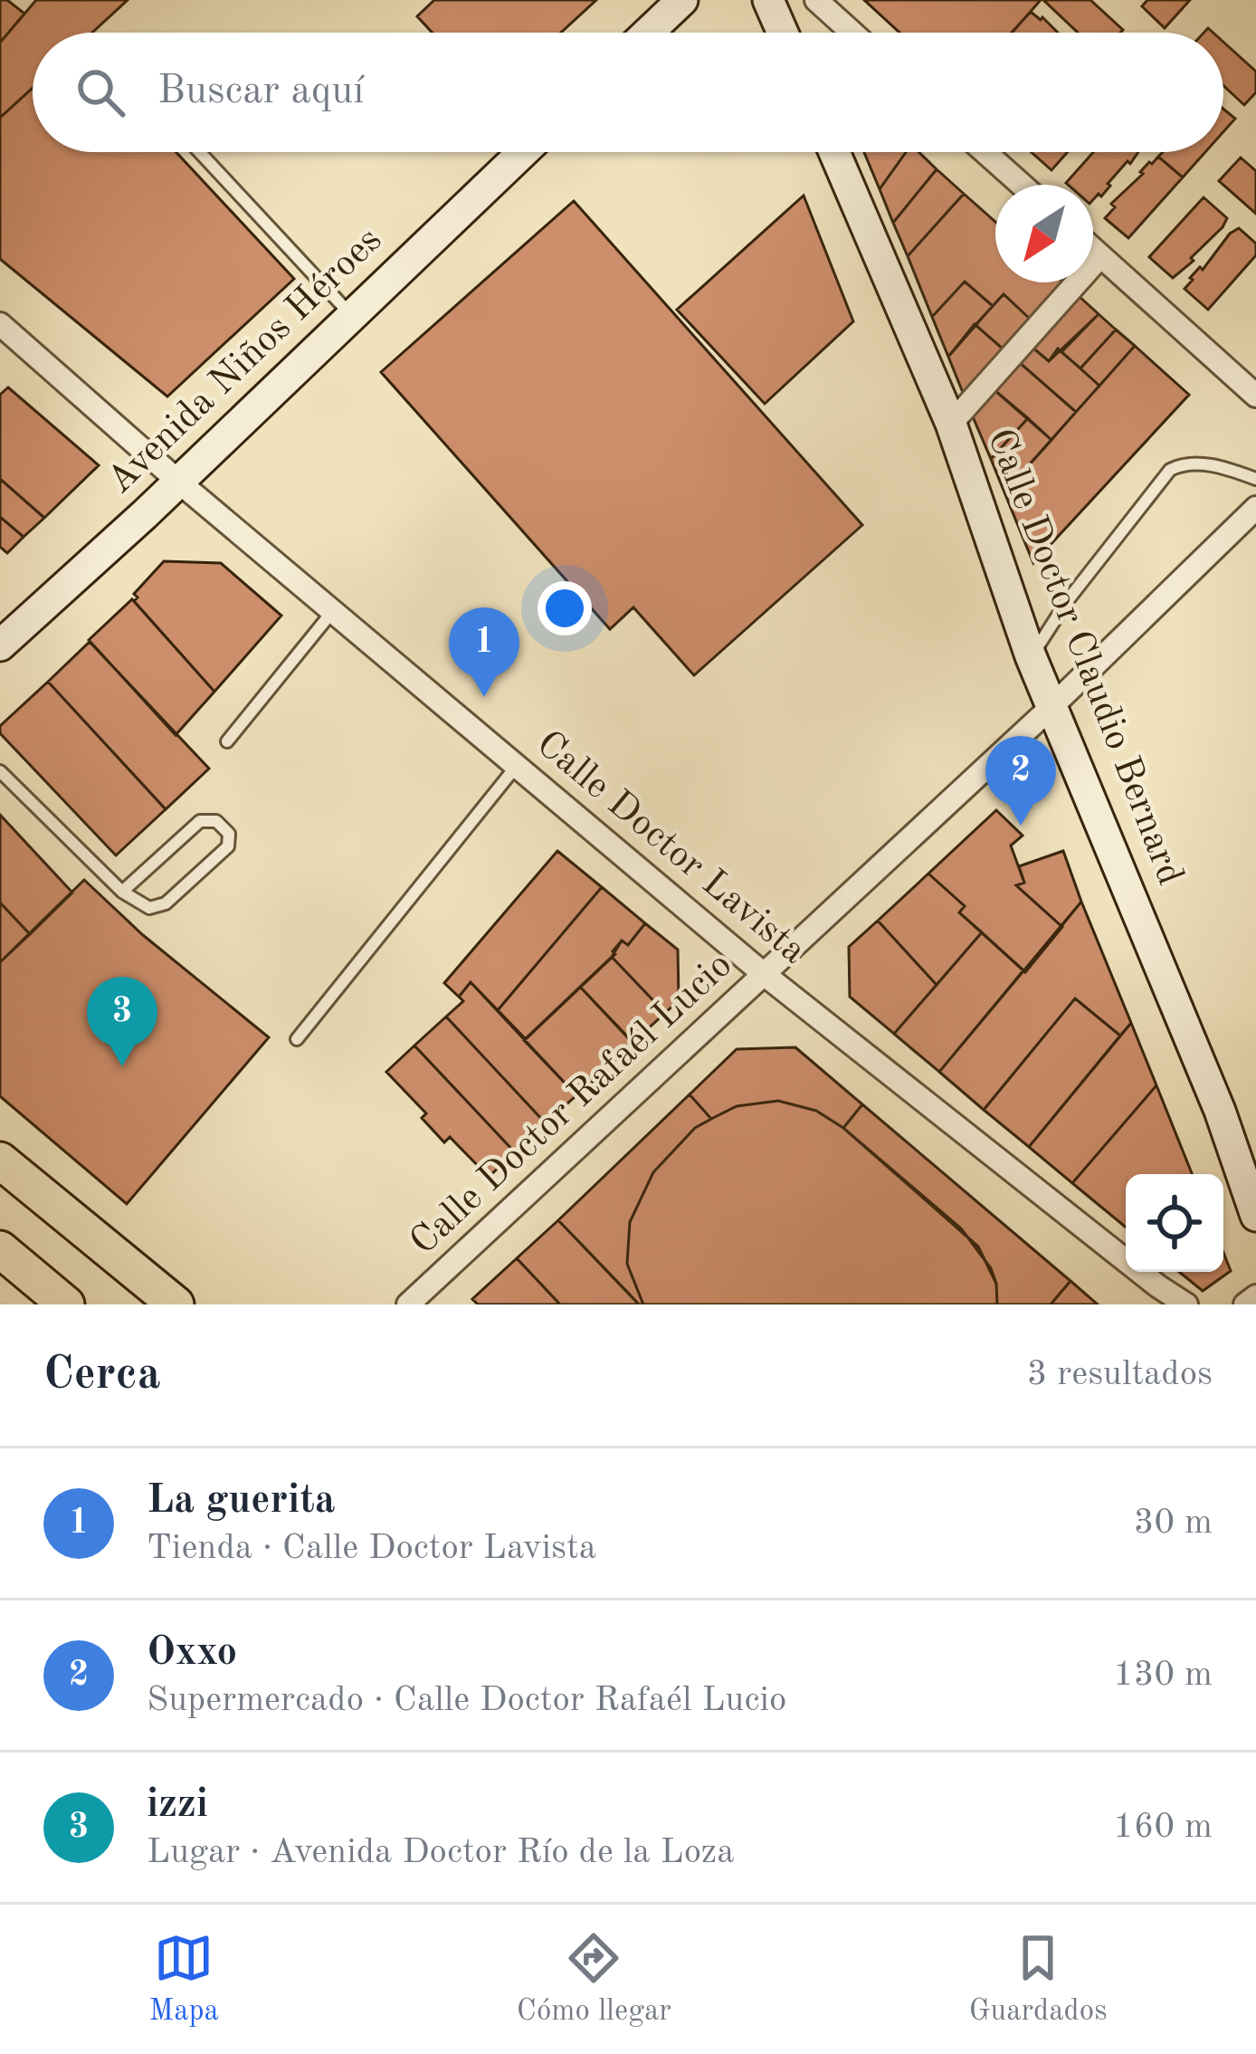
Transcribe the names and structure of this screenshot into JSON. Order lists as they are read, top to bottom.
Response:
{
  "streets": {
    "street": [
      "Avenida Niños Héroes",
      "Calle Doctor Claudio Bernard",
      "Calle Doctor Lavista",
      "Calle Doctor Rafaél Lucio"
    ]
  },
  "crossings": [
    ["Avenida Niños Héroes", "Calle Doctor Lavista"],
    ["Calle Doctor Claudio Bernard", "Calle Doctor Rafaél Lucio"],
    ["Calle Doctor Lavista", "Calle Doctor Rafaél Lucio"]
  ],
  "north": "bottom left",
  "page": {
    "search": "Buscar aquí",
    "pins": ["1", "2", "3"],
    "heading": ["Cerca", "3 resultados"],
    "list": [
      {
        "mark": "1",
        "name": "La guerita",
        "note": "Tienda · Calle Doctor Lavista",
        "value": "30 m"
      },
      {
        "mark": "2",
        "name": "Oxxo",
        "note": "Supermercado · Calle Doctor Rafaél Lucio",
        "value": "130 m"
      },
      {
        "mark": "3",
        "name": "izzi",
        "note": "Lugar · Avenida Doctor Río de la Loza",
        "value": "160 m"
      }
    ],
    "nav": ["Mapa", "Cómo llegar", "Guardados"]
  }
}
